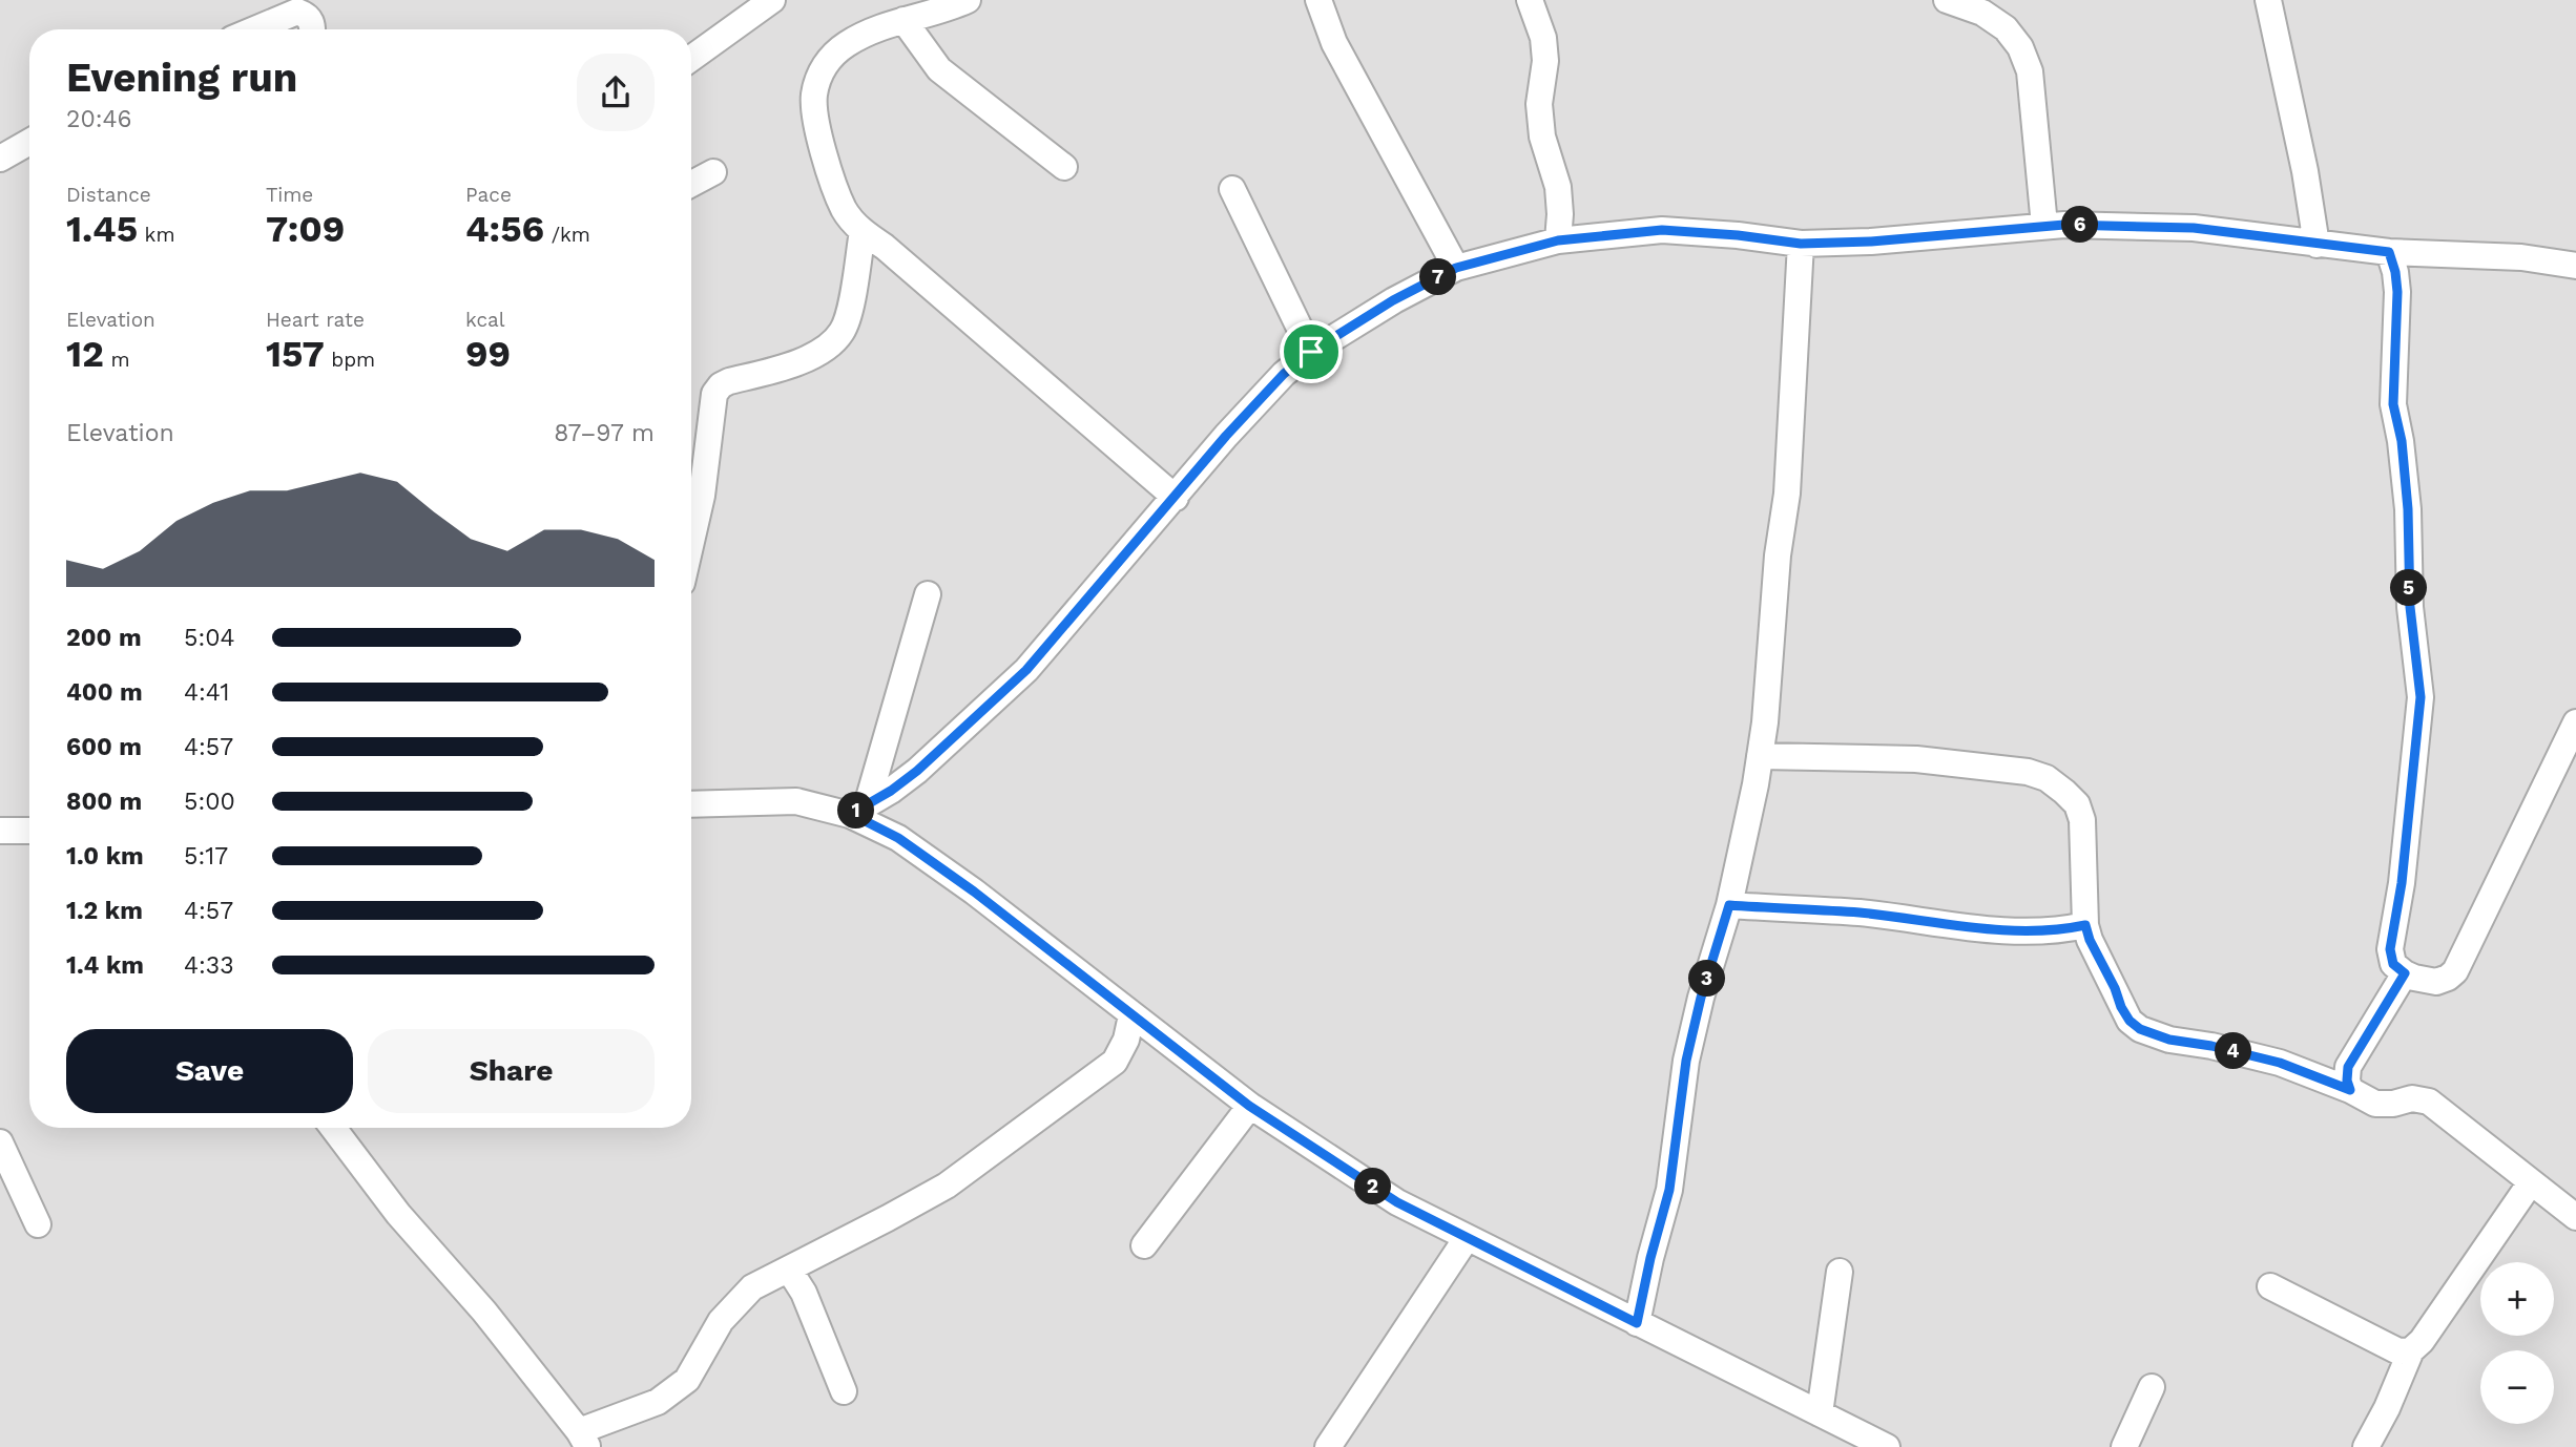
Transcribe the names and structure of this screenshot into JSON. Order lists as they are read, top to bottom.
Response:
{
  "page": {
    "heading": ["Evening run", "20:46"],
    "stats": [
      ["Distance", "1.45 km"],
      ["Time", "7:09"],
      ["Pace", "4:56 /km"],
      ["Elevation", "12 m"],
      ["Heart rate", "157 bpm"],
      ["kcal", "99"]
    ],
    "pins": [
      "6",
      "7",
      "5",
      "1",
      "3",
      "4",
      "2"
    ],
    "chart": ["Elevation", "87–97 m"],
    "list": [
      {
        "name": "200 m",
        "note": "5:04"
      },
      {
        "name": "400 m",
        "note": "4:41"
      },
      {
        "name": "600 m",
        "note": "4:57"
      },
      {
        "name": "800 m",
        "note": "5:00"
      },
      {
        "name": "1.0 km",
        "note": "5:17"
      },
      {
        "name": "1.2 km",
        "note": "4:57"
      },
      {
        "name": "1.4 km",
        "note": "4:33"
      }
    ],
    "buttons": ["Save", "Share"],
    "map_buttons": ["+", "−"]
  }
}
